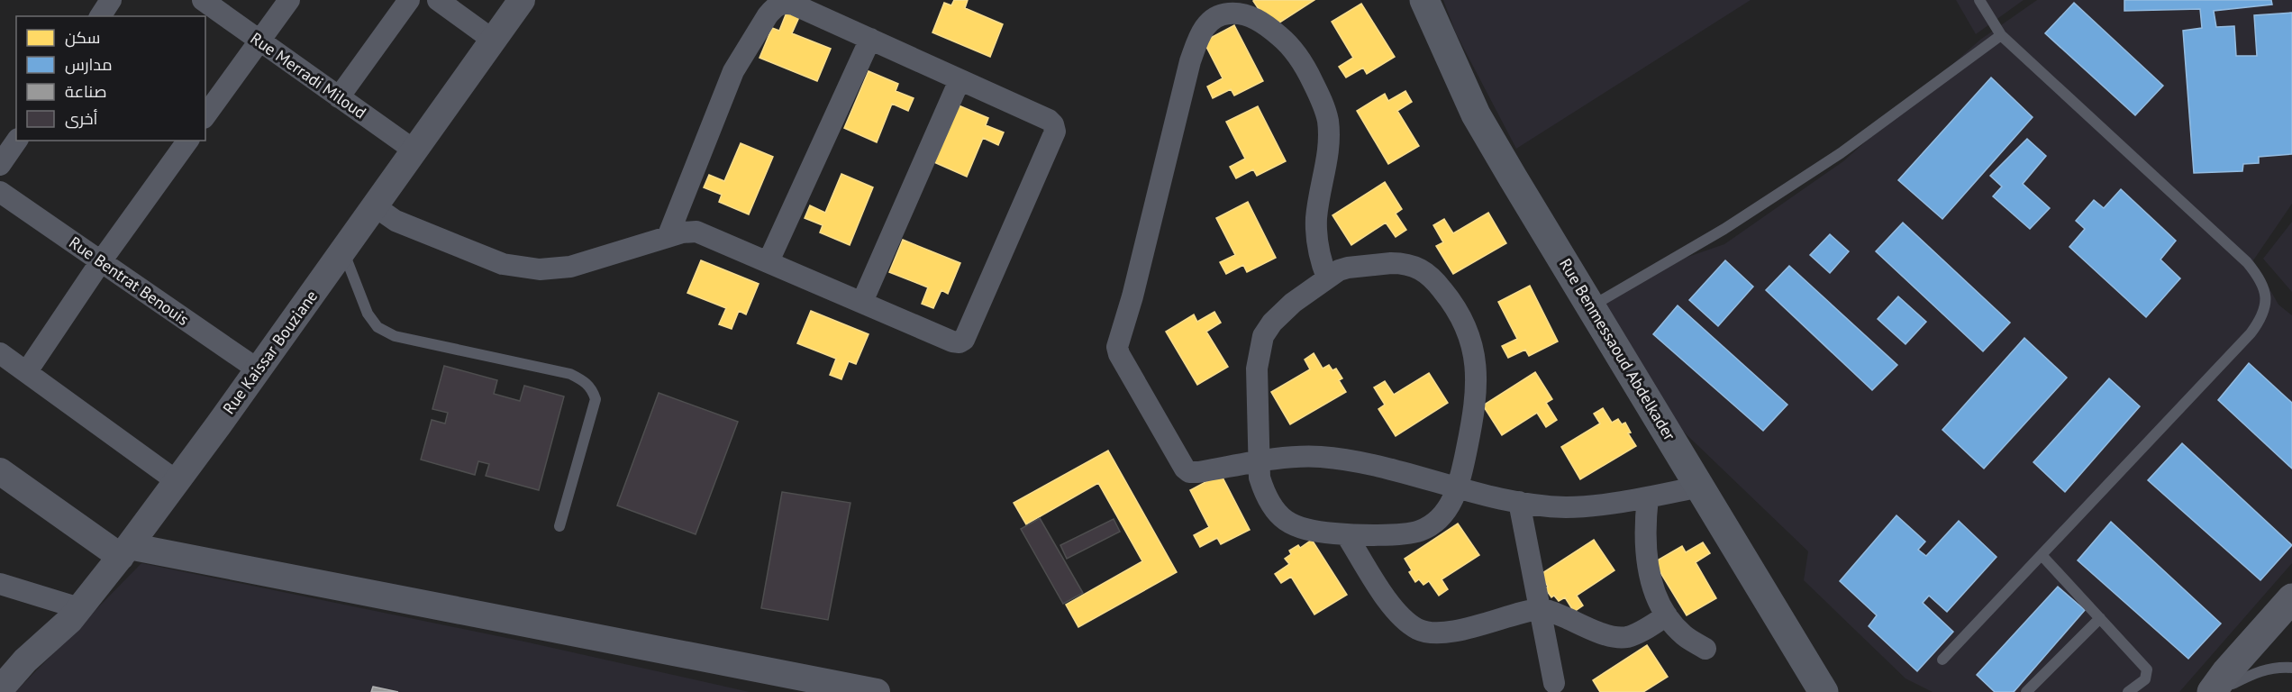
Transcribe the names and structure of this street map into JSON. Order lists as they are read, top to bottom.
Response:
{
  "streets": {
    "main road": ["Rue Benmessaoud Abdelkader"],
    "street": ["Rue Merradi Miloud", "Rue Bentrat Benouis", "Rue Kaissar Bouziane"]
  },
  "crossings": [
    ["Rue Merradi Miloud", "Rue Kaissar Bouziane"],
    ["Rue Bentrat Benouis", "Rue Kaissar Bouziane"]
  ],
  "legend": [
    "سكن",
    "مدارس",
    "صناعة",
    "أخرى"
  ]
}
